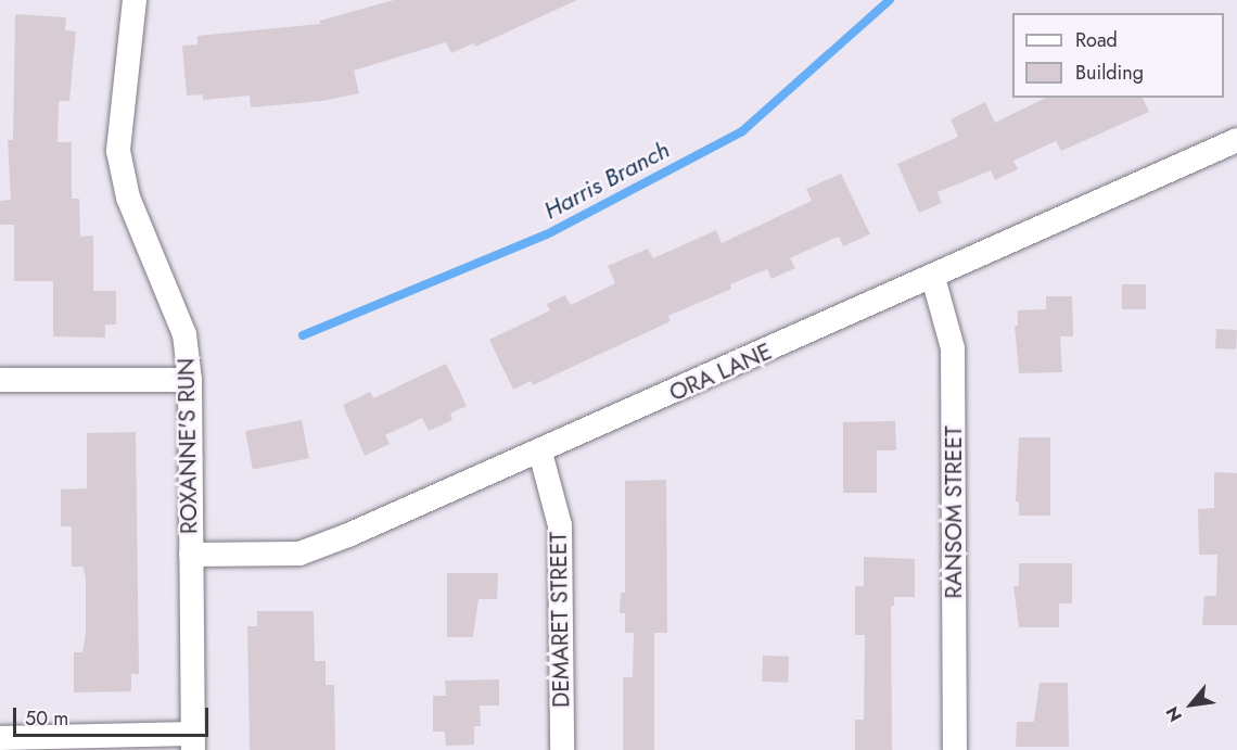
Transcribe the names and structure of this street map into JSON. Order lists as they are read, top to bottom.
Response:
{
  "streets": {
    "street": [
      "ORA LANE",
      "ROXANNE'S RUN",
      "RANSOM STREET",
      "DEMARET STREET"
    ]
  },
  "crossings": [
    ["ORA LANE", "ROXANNE'S RUN"],
    ["ORA LANE", "RANSOM STREET"],
    ["ORA LANE", "DEMARET STREET"]
  ],
  "water": ["Harris Branch"],
  "legend": ["Road", "Building"],
  "scale_bar": "50 m",
  "north": "bottom left"
}
